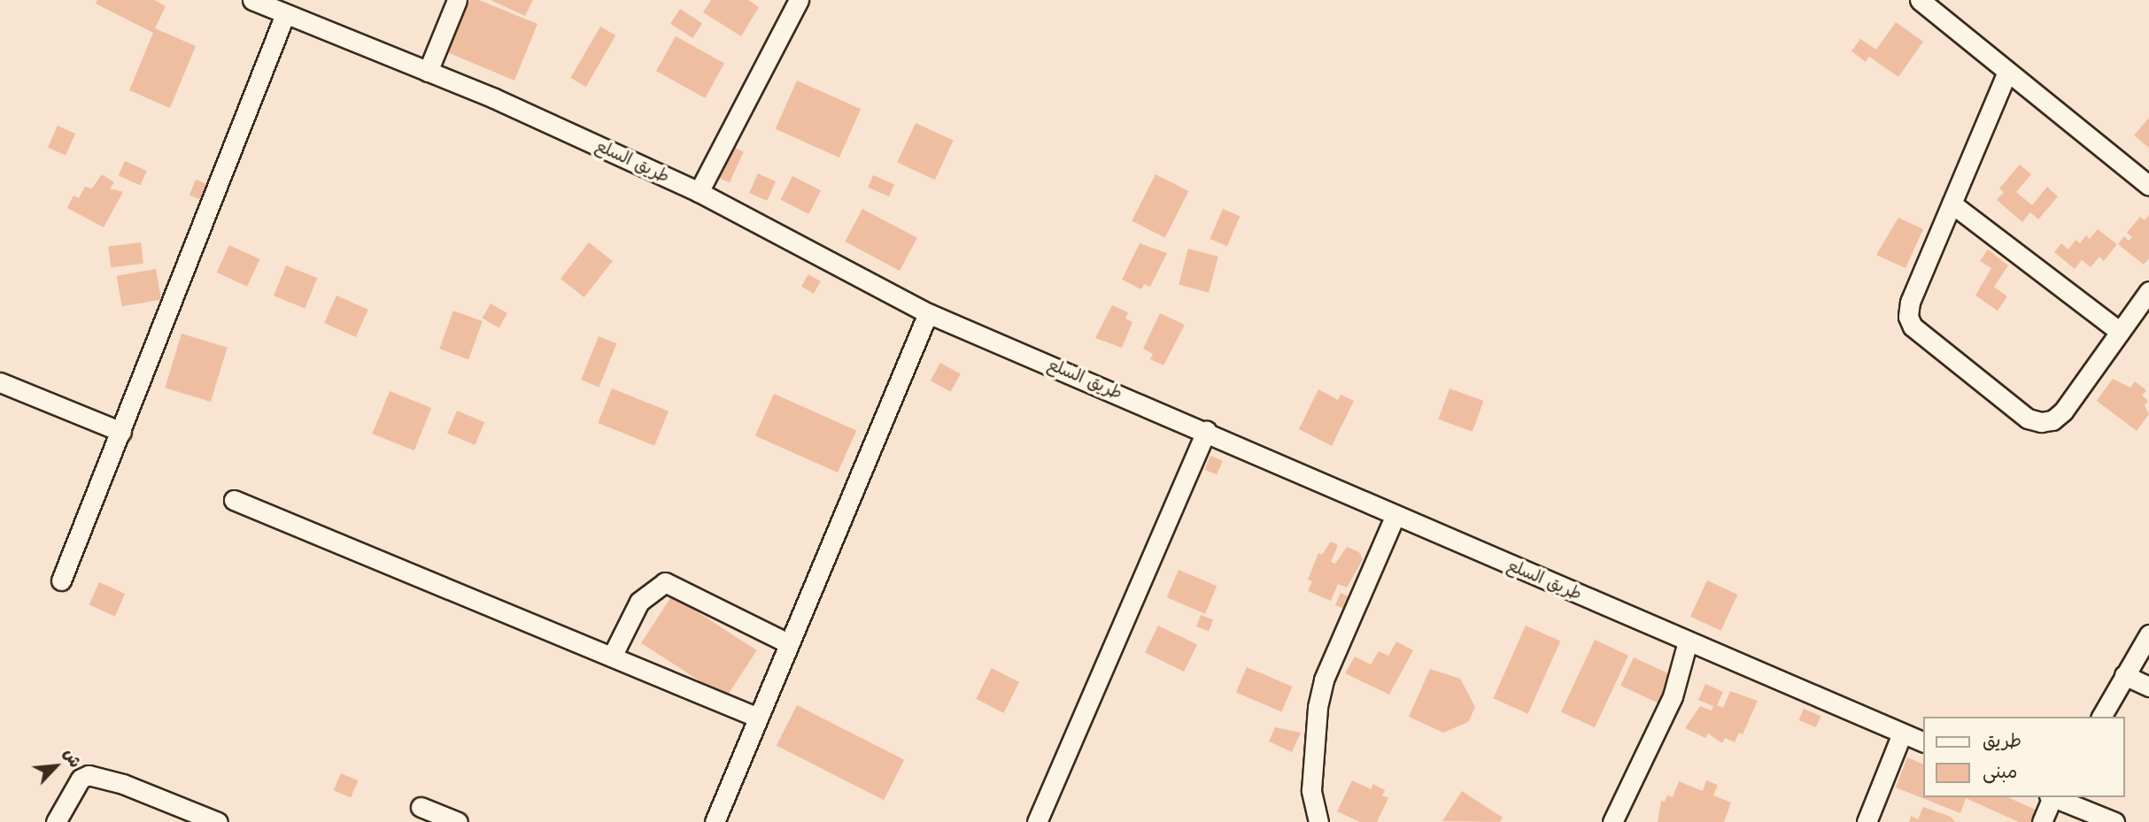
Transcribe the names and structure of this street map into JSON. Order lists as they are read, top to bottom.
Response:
{
  "streets": {
    "street": ["طريق السلع"]
  },
  "legend": ["طريق", "مبنى"],
  "north": "top right"
}
